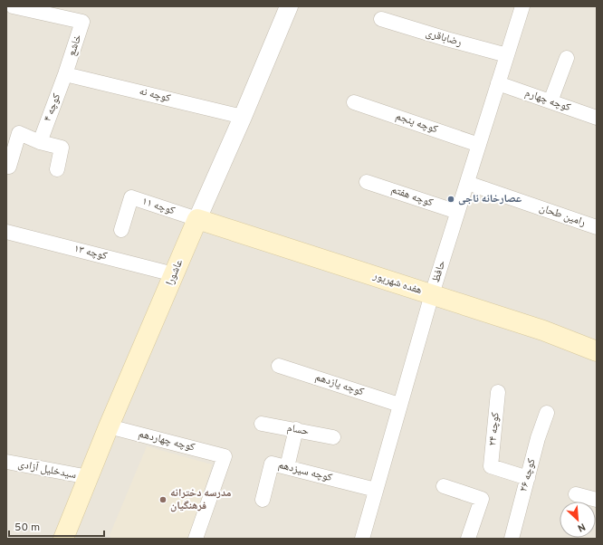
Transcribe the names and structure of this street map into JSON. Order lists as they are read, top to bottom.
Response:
{
  "streets": {
    "main road": ["عاشورا", "هفده شهریور"],
    "street": [
      "رضاباقری",
      "خاشع",
      "کوچه نه",
      "کوچه چهارم",
      "کوچه ۴",
      "کوچه پنجم",
      "کوچه هفتم",
      "کوچه ۱۱",
      "رامین طحان",
      "کوچه ۱۳",
      "حافظ",
      "کوچه یازدهم",
      "کوچه ۲۴",
      "حسام",
      "کوچه چهاردهم",
      "سیدخلیل آزادی",
      "کوچه سیزدهم",
      "کوچه ۲۶"
    ]
  },
  "crossings": [
    ["رضاباقری", "حافظ"],
    ["خاشع", "کوچه نه"],
    ["خاشع", "کوچه ۴"],
    ["کوچه نه", "کوچه ۴"],
    ["کوچه نه", "عاشورا"],
    ["کوچه چهارم", "حافظ"],
    ["کوچه پنجم", "حافظ"],
    ["کوچه هفتم", "حافظ"],
    ["کوچه ۱۱", "عاشورا"],
    ["کوچه ۱۱", "هفده شهریور"],
    ["رامین طحان", "حافظ"],
    ["کوچه ۱۳", "عاشورا"],
    ["حافظ", "هفده شهریور"],
    ["حافظ", "کوچه یازدهم"],
    ["حافظ", "کوچه سیزدهم"],
    ["عاشورا", "هفده شهریور"],
    ["عاشورا", "کوچه چهاردهم"],
    ["عاشورا", "سیدخلیل آزادی"],
    ["کوچه ۲۴", "کوچه ۲۶"]
  ],
  "places": ["عصارخانه ناجی", "مدرسه دخترانه فرهنگیان"],
  "scale_bar": "50 m",
  "north": "bottom right"
}
